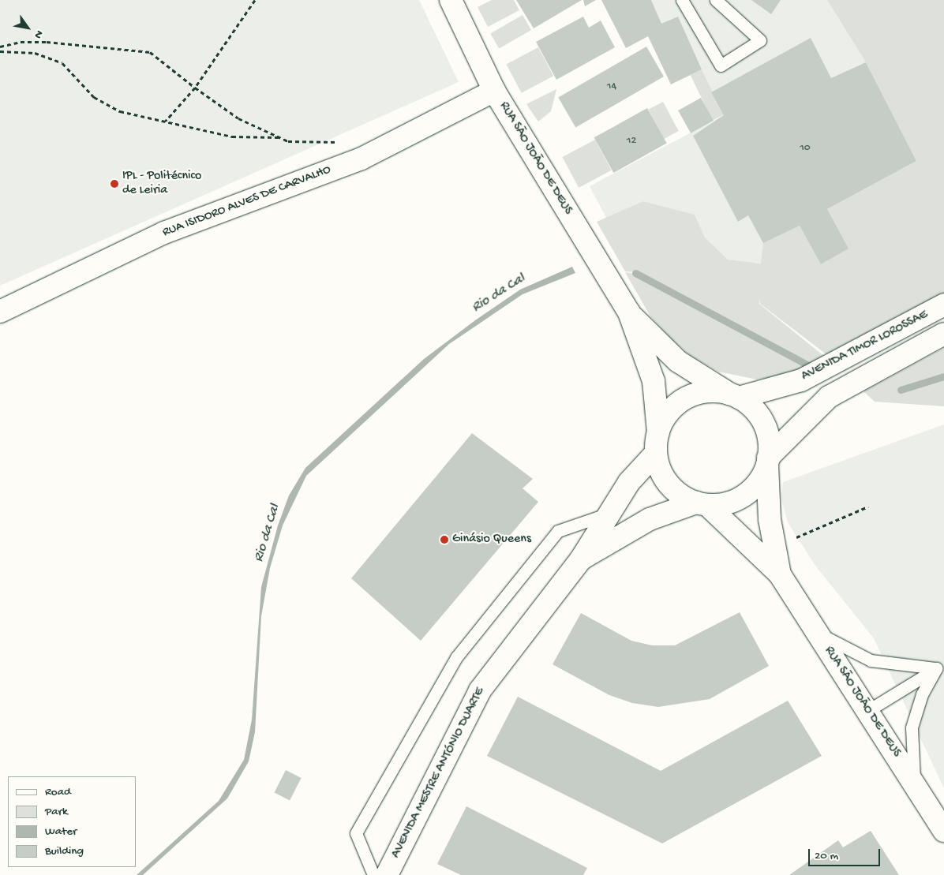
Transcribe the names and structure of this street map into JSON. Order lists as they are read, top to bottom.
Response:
{
  "streets": {
    "street": [
      "RUA SÃO JOÃO DE DEUS",
      "RUA ISIDORO ALVES DE CARVALHO",
      "AVENIDA TIMOR LOROSSAE",
      "AVENIDA MESTRE ANTÓNIO DUARTE"
    ]
  },
  "crossings": [
    ["RUA SÃO JOÃO DE DEUS", "RUA ISIDORO ALVES DE CARVALHO"],
    ["AVENIDA TIMOR LOROSSAE", "AVENIDA MESTRE ANTÓNIO DUARTE"]
  ],
  "water": ["Rio da Cal"],
  "places": ["IPL - Politécnico de Leiria", "Ginásio Queens"],
  "house_numbers": ["14", "12", "10"],
  "legend": [
    "Road",
    "Park",
    "Water",
    "Building"
  ],
  "scale_bar": "20 m",
  "north": "bottom right"
}
